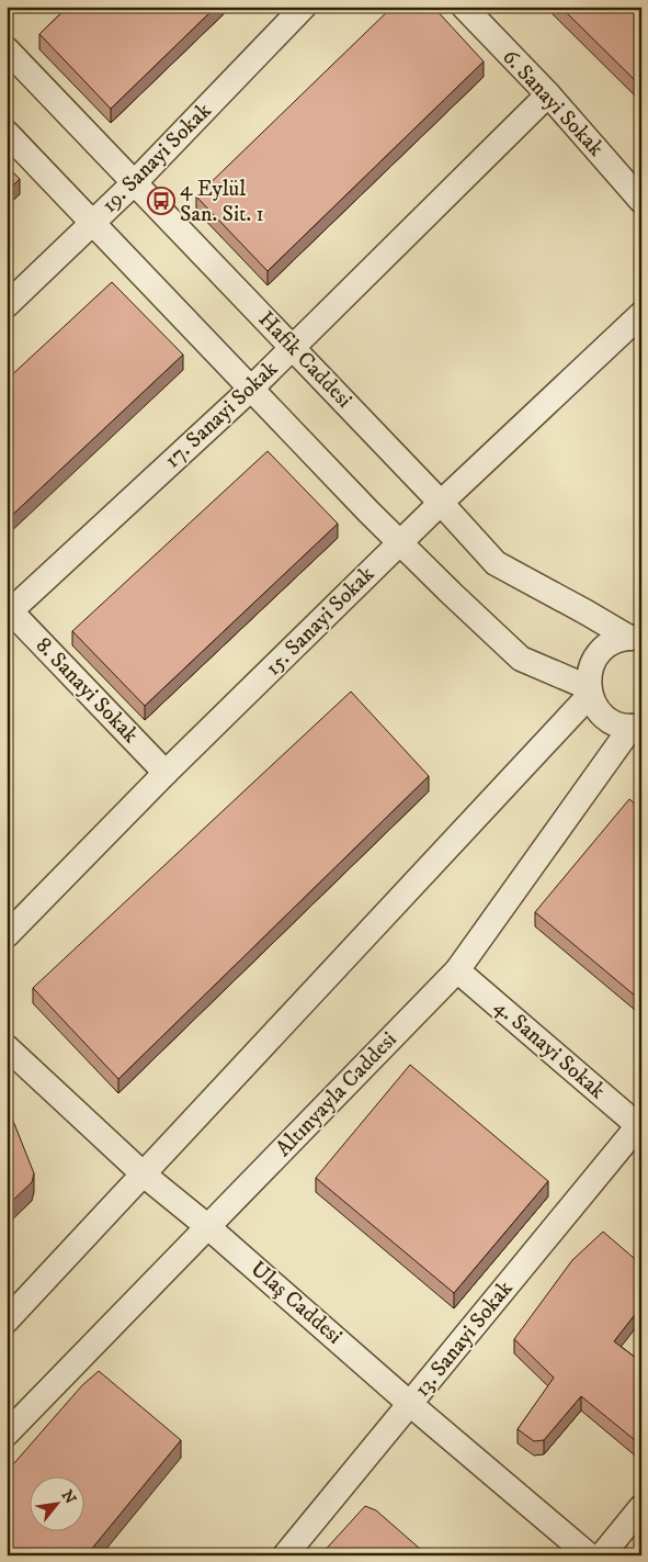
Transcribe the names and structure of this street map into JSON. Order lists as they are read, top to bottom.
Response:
{
  "streets": {
    "street": [
      "6. Sanayi Sokak",
      "19. Sanayi Sokak",
      "Hafik Caddesi",
      "17. Sanayi Sokak",
      "15. Sanayi Sokak",
      "8. Sanayi Sokak",
      "4. Sanayi Sokak",
      "Altınyayla Caddesi",
      "Ulaş Caddesi",
      "13. Sanayi Sokak"
    ]
  },
  "crossings": [
    ["6. Sanayi Sokak", "17. Sanayi Sokak"],
    ["19. Sanayi Sokak", "Hafik Caddesi"],
    ["Hafik Caddesi", "17. Sanayi Sokak"],
    ["Hafik Caddesi", "15. Sanayi Sokak"],
    ["17. Sanayi Sokak", "8. Sanayi Sokak"],
    ["15. Sanayi Sokak", "8. Sanayi Sokak"],
    ["4. Sanayi Sokak", "Altınyayla Caddesi"],
    ["4. Sanayi Sokak", "13. Sanayi Sokak"],
    ["Altınyayla Caddesi", "Ulaş Caddesi"],
    ["Ulaş Caddesi", "13. Sanayi Sokak"]
  ],
  "places": {
    "bus stop": ["4 Eylül San. Sit. 1"]
  },
  "north": "top right"
}
